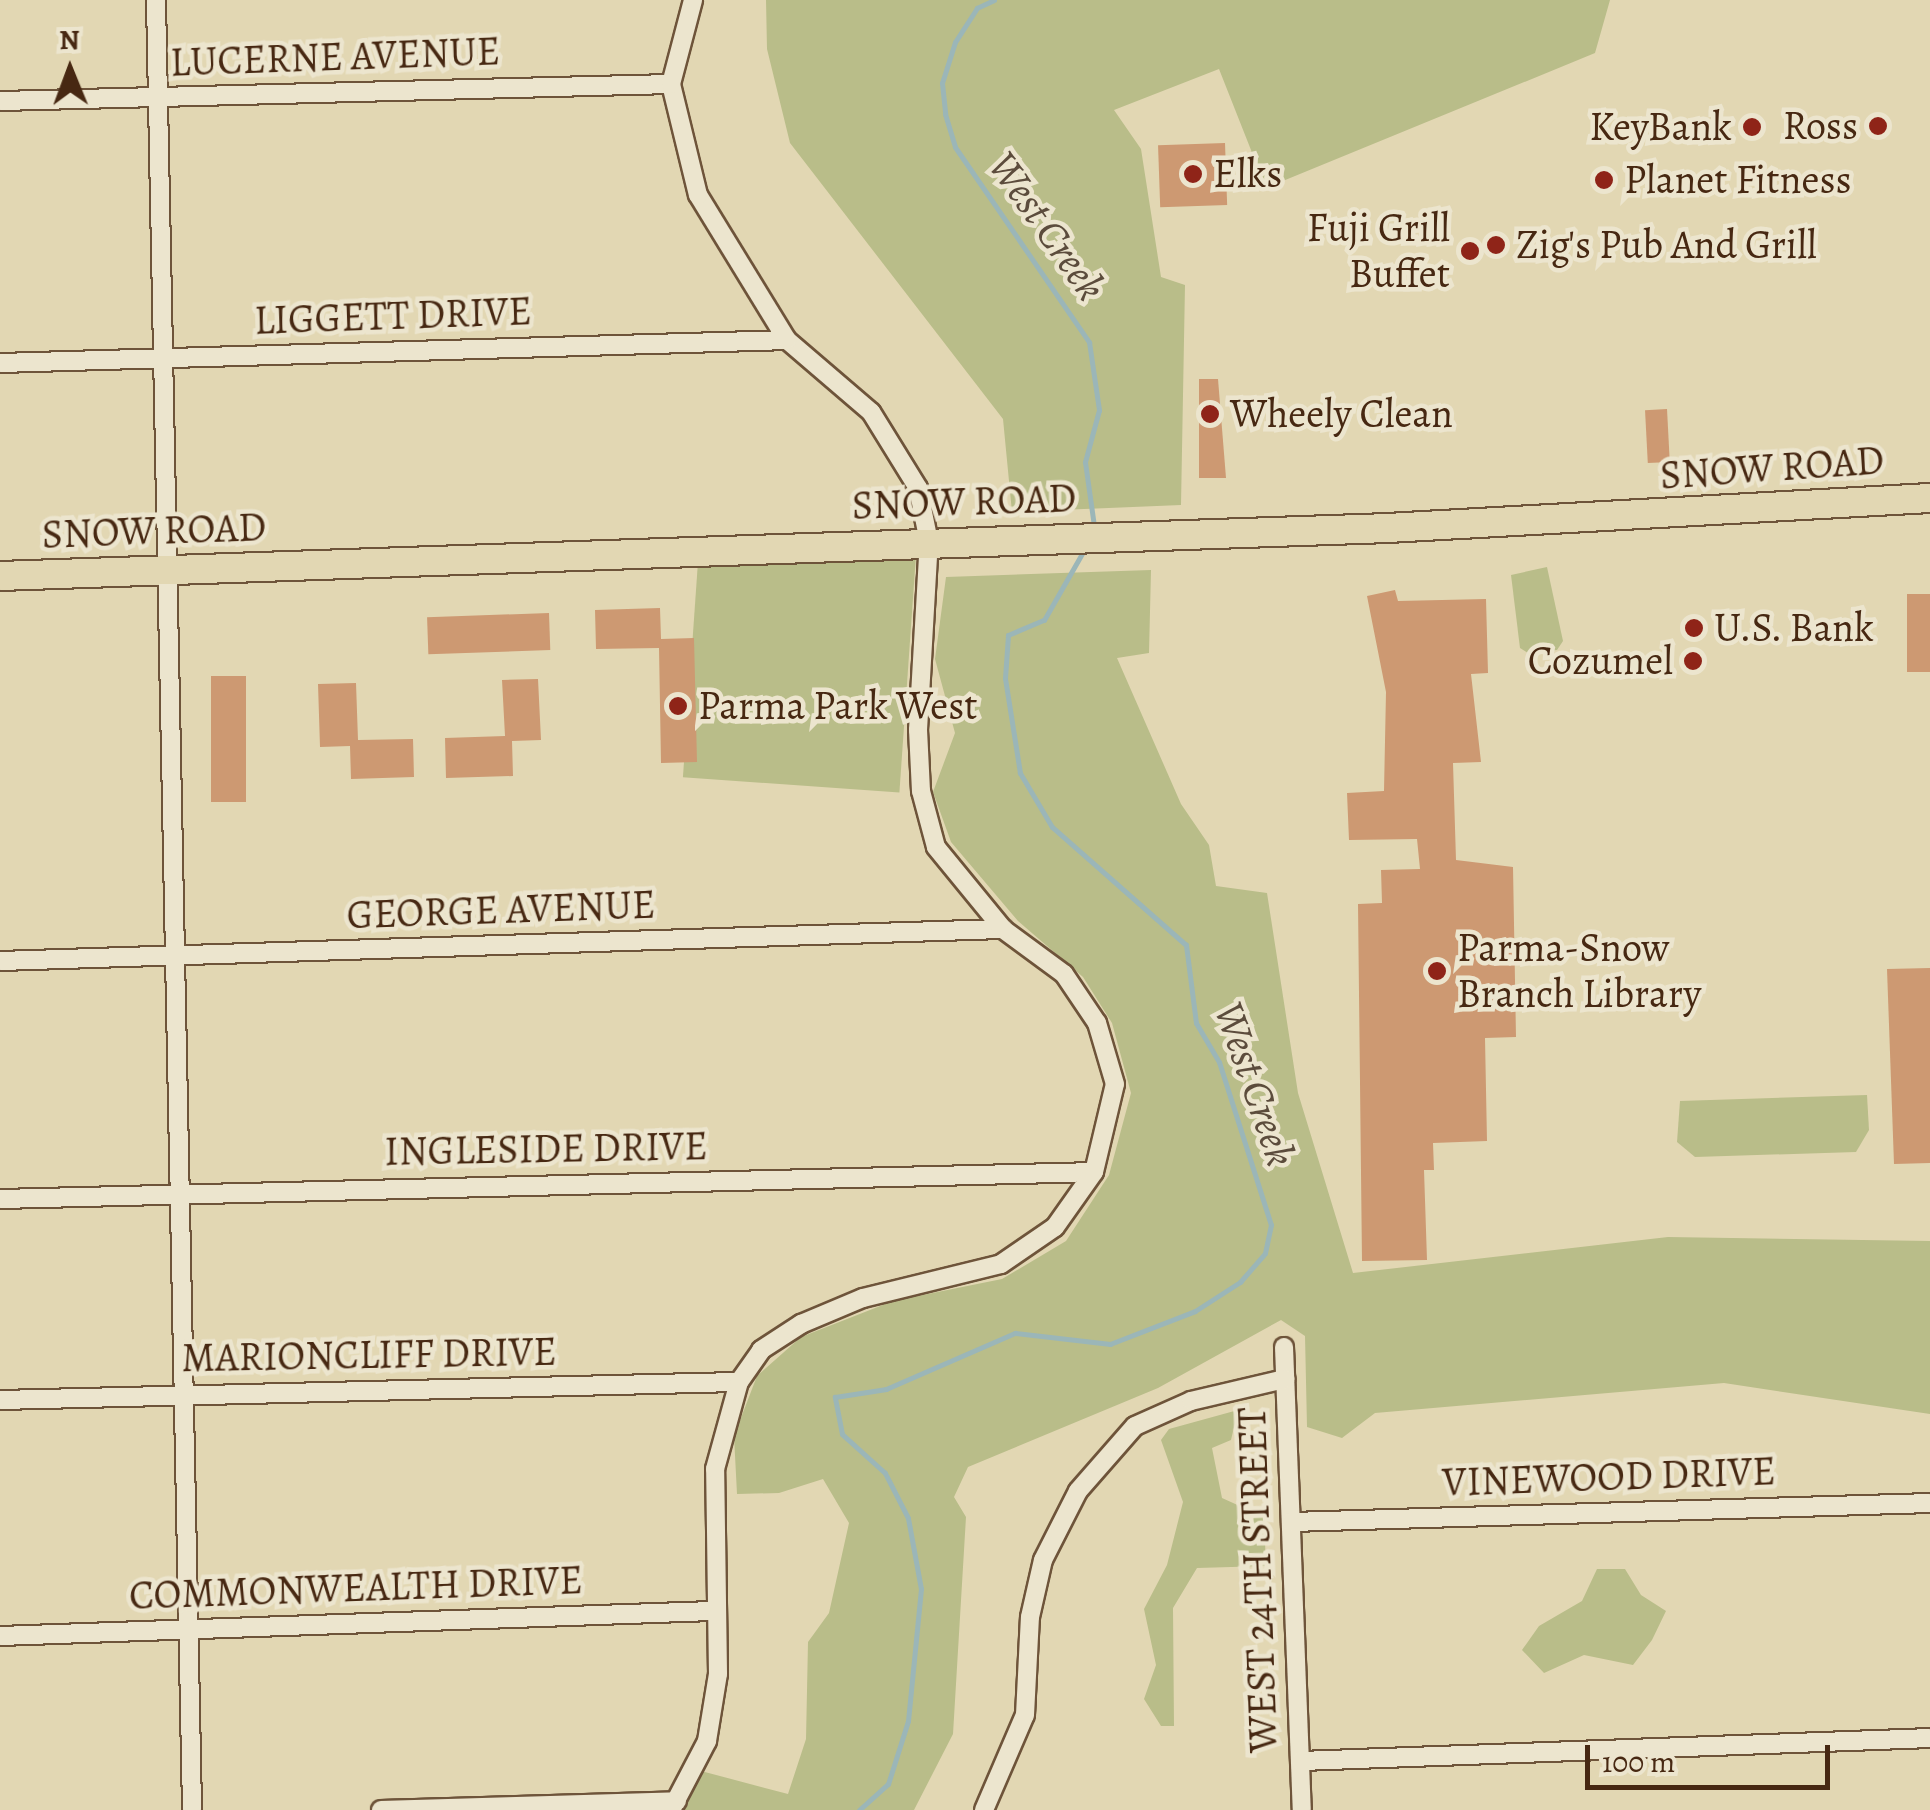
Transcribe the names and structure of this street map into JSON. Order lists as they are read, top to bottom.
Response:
{
  "streets": {
    "main road": ["SNOW ROAD"],
    "street": [
      "LUCERNE AVENUE",
      "LIGGETT DRIVE",
      "GEORGE AVENUE",
      "INGLESIDE DRIVE",
      "MARIONCLIFF DRIVE",
      "VINEWOOD DRIVE",
      "WEST 24TH STREET",
      "COMMONWEALTH DRIVE"
    ]
  },
  "crossings": [
    ["VINEWOOD DRIVE", "WEST 24TH STREET"]
  ],
  "water": ["West Creek"],
  "places": [
    "Ross",
    "KeyBank",
    "Elks",
    "Planet Fitness",
    "Zig's Pub And Grill",
    "Fuji Grill Buffet",
    "Wheely Clean",
    "U.S. Bank",
    "Cozumel",
    "Parma Park West",
    "Parma-Snow Branch Library"
  ],
  "scale_bar": "100 m",
  "north": "top"
}
